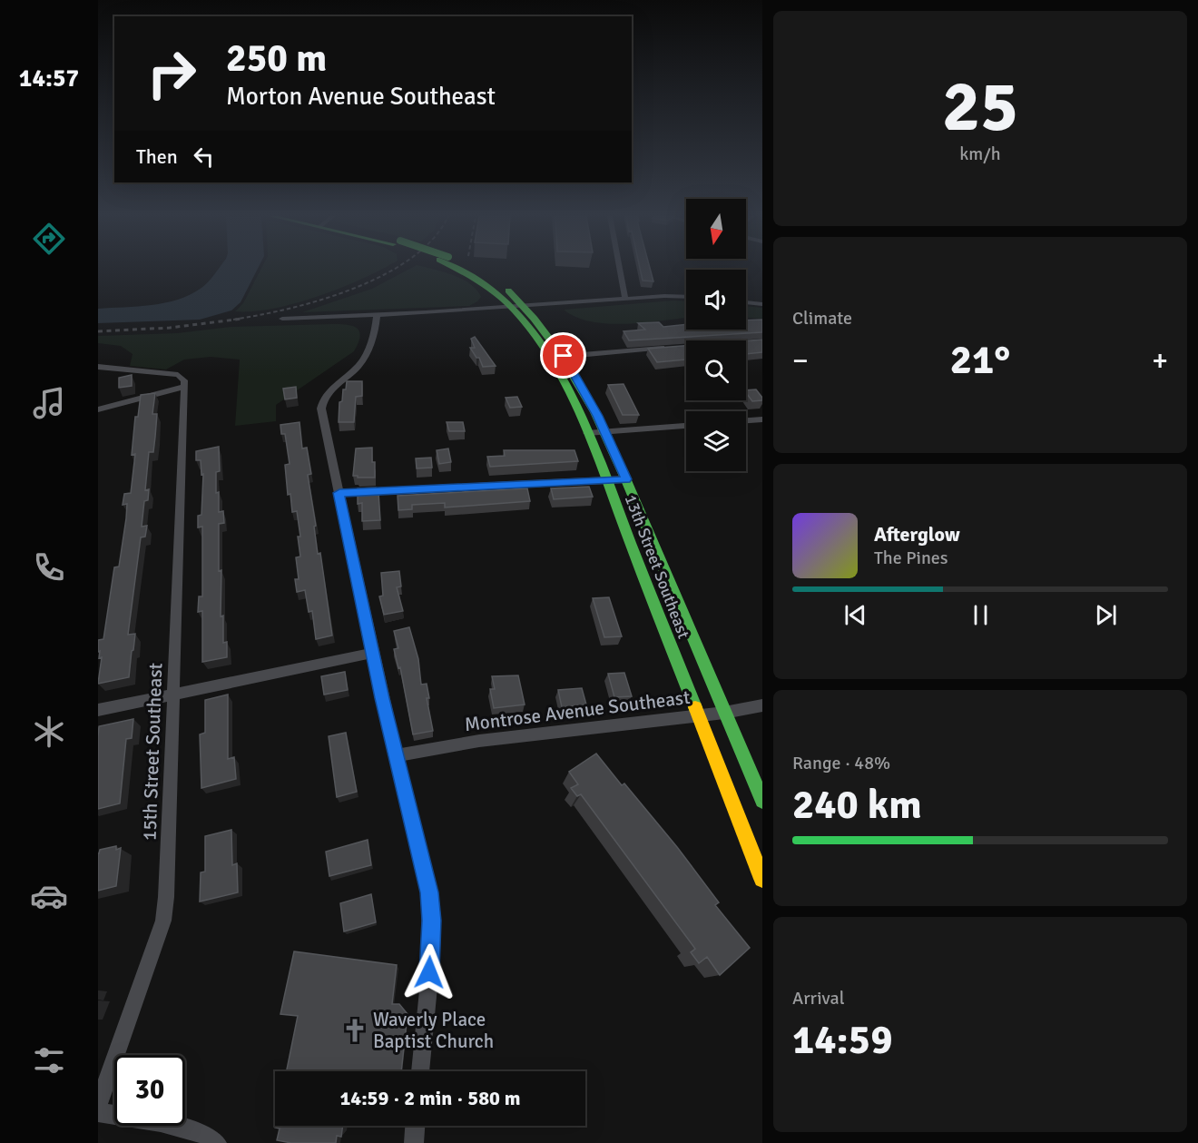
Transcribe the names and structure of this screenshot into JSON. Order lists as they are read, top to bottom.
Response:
{
  "streets": {
    "main road": ["13th Street Southeast"],
    "street": ["Montrose Avenue Southeast", "15th Street Southeast"]
  },
  "crossings": [
    ["13th Street Southeast", "Montrose Avenue Southeast"]
  ],
  "places": {
    "church": ["Waverly Place Baptist Church"]
  },
  "north": "bottom",
  "page": {
    "tabs": "14:57",
    "tile": [
      ["25", "km/h"],
      "Climate",
      ["Range · 48%", "240 km"],
      ["Arrival", "14:59"]
    ],
    "turn": ["250 m", "Morton Avenue Southeast"],
    "then": "Then",
    "heat": ["−", "21°", "+"],
    "song": ["Afterglow", "The Pines"],
    "limit": "30",
    "trip": "14:59 · 2 min · 580 m"
  }
}
